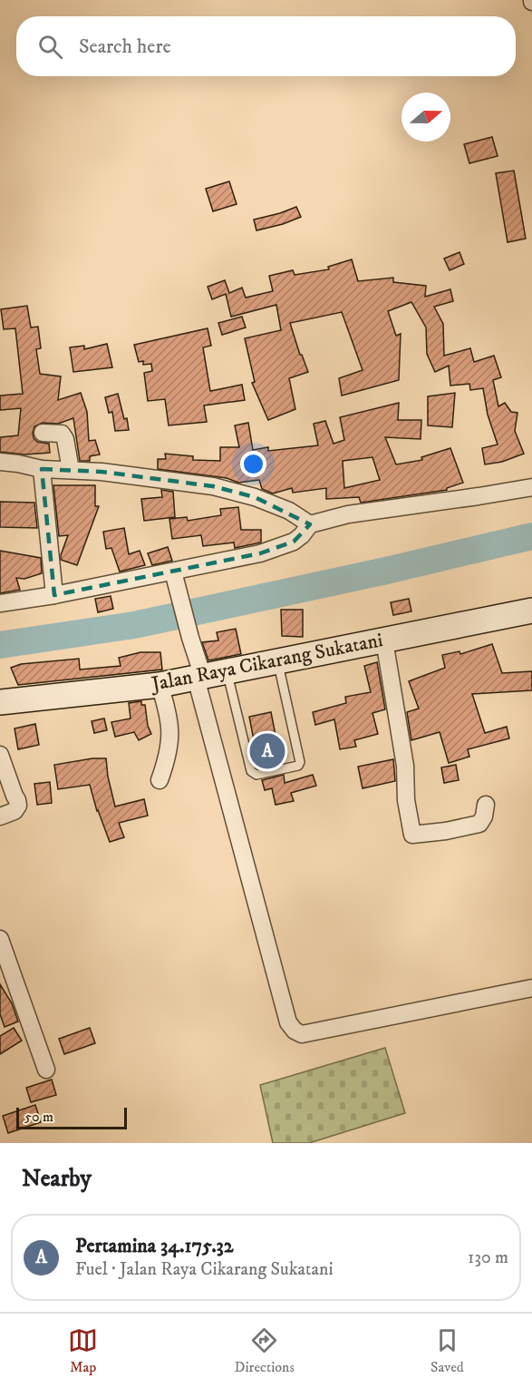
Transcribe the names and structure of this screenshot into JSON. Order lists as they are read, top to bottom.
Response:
{
  "streets": {
    "main road": ["Jalan Raya Cikarang Sukatani"]
  },
  "scale_bar": "50 m",
  "north": "right",
  "page": {
    "search": "Search here",
    "pins": "A",
    "scale": "50 m",
    "heading": "Nearby",
    "list": [
      {
        "mark": "A",
        "name": "Pertamina 34.175.32",
        "note": "Fuel · Jalan Raya Cikarang Sukatani",
        "value": "130 m"
      }
    ],
    "nav": ["Map", "Directions", "Saved"]
  }
}
